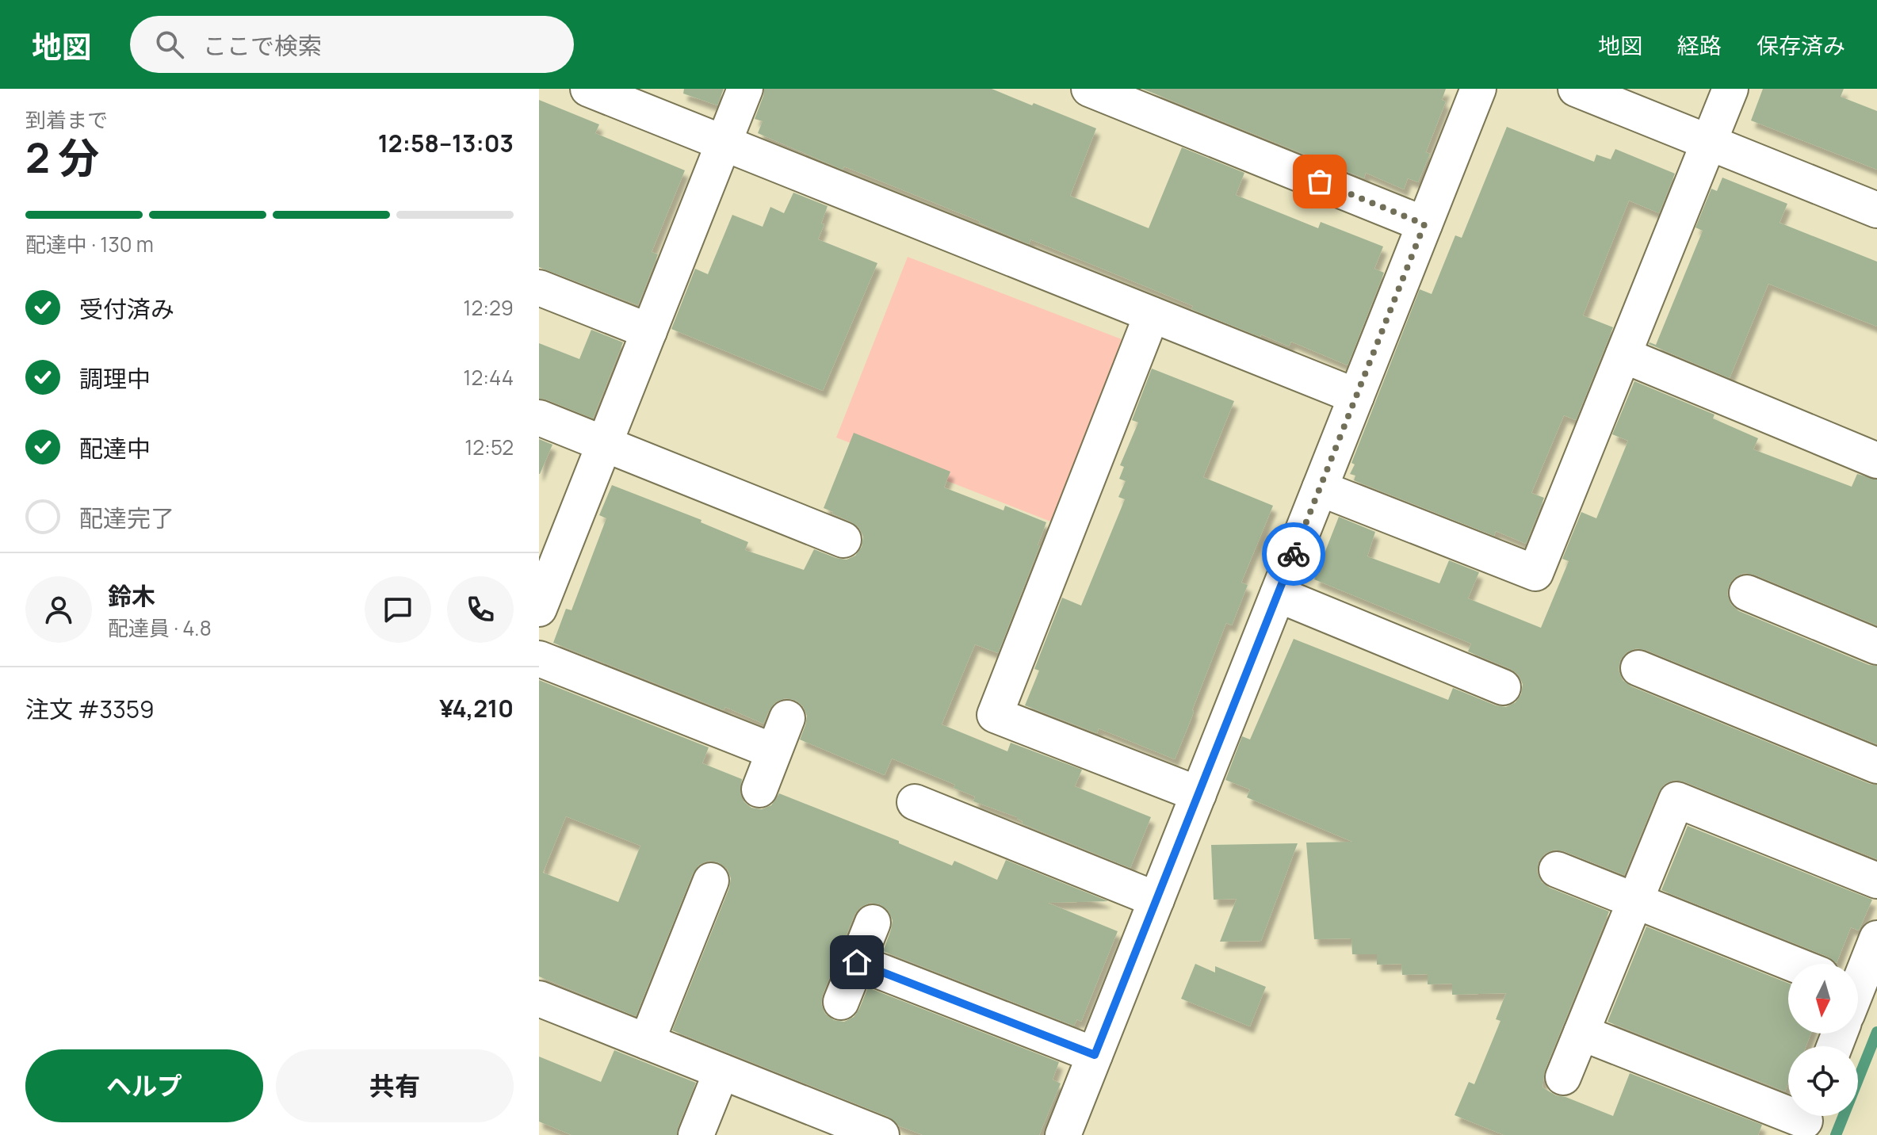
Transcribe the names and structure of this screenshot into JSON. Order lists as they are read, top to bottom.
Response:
{
  "north": "bottom",
  "page": {
    "header": "地図",
    "search": "ここで検索",
    "nav": ["地図", "経路", "保存済み"],
    "heading": ["2 分", "到着まで", "12:58–13:03"],
    "panel": [
      "鈴木",
      "配達員 · 4.8",
      "注文 #3359",
      "¥4,210"
    ],
    "bar": "配達中 · 130 m",
    "list": [
      ["受付済み", "12:29"],
      ["調理中", "12:44"],
      ["配達中", "12:52"],
      "配達完了"
    ],
    "buttons": ["ヘルプ", "共有"]
  }
}
